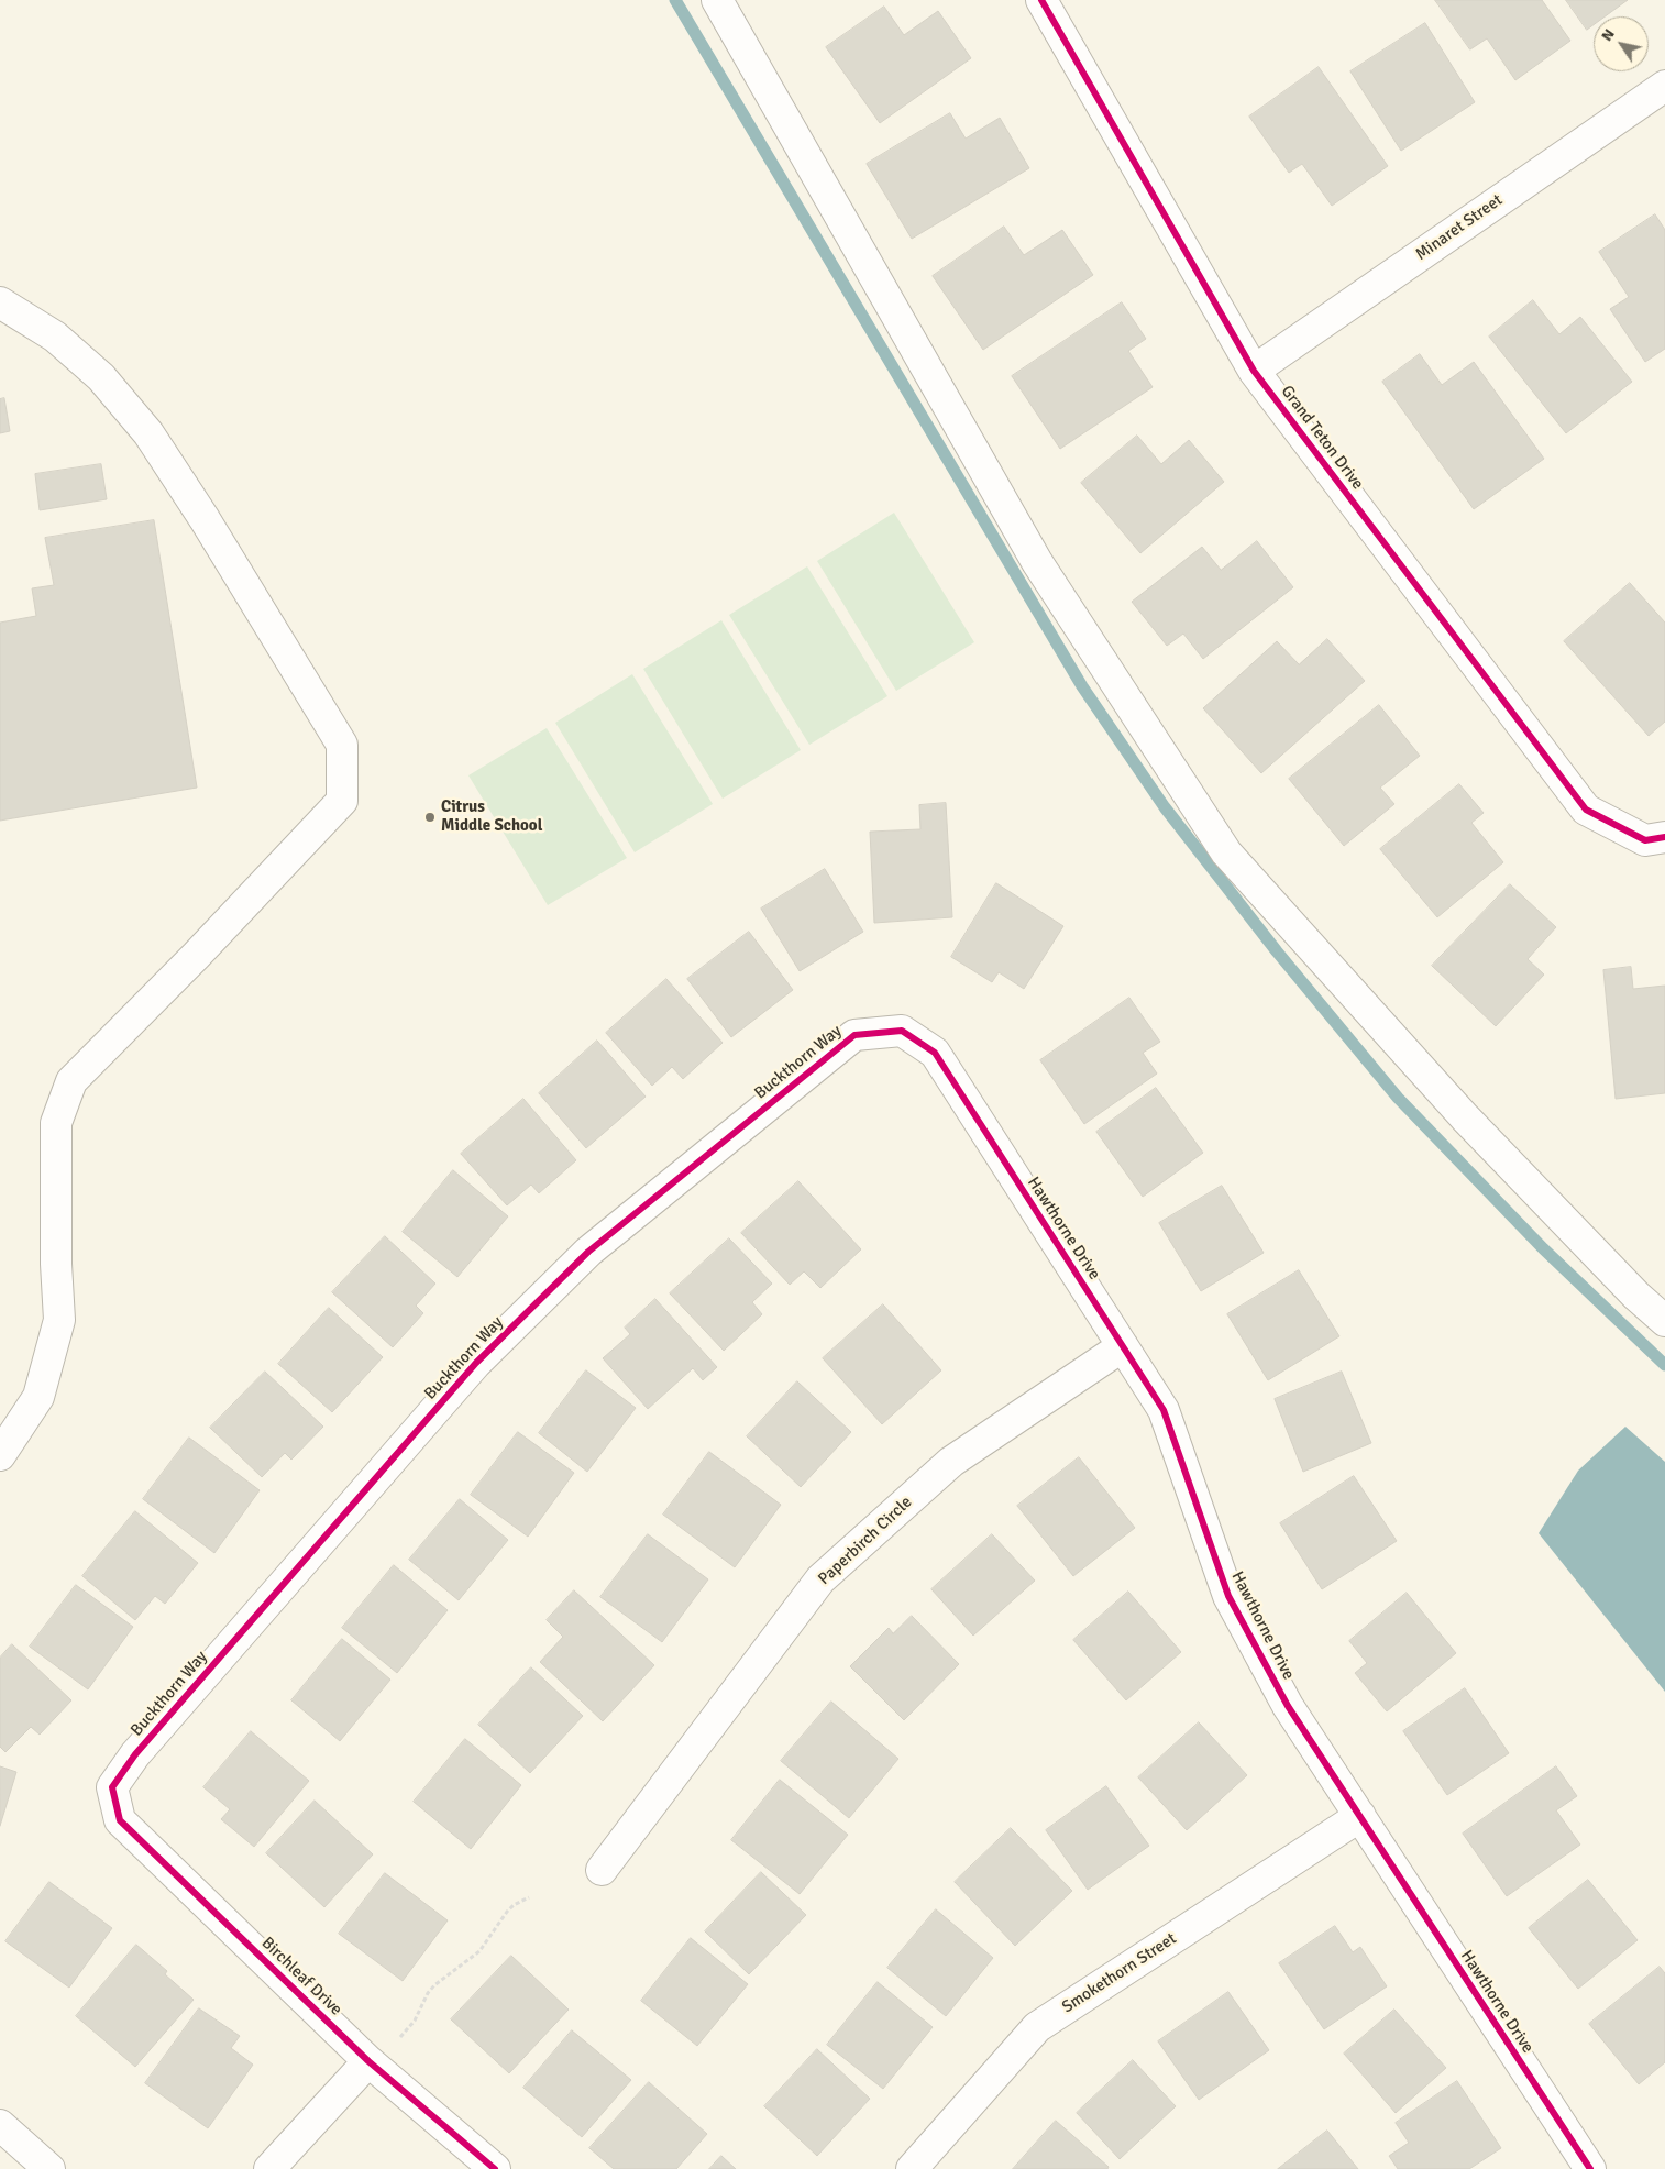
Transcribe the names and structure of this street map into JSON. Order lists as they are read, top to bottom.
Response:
{
  "streets": {
    "street": [
      "Minaret Street",
      "Grand Teton Drive",
      "Buckthorn Way",
      "Hawthorne Drive",
      "Paperbirch Circle",
      "Smokethorn Street",
      "Birchleaf Drive"
    ]
  },
  "crossings": [
    ["Minaret Street", "Grand Teton Drive"],
    ["Buckthorn Way", "Hawthorne Drive"],
    ["Buckthorn Way", "Birchleaf Drive"],
    ["Hawthorne Drive", "Paperbirch Circle"],
    ["Hawthorne Drive", "Smokethorn Street"]
  ],
  "places": ["Citrus Middle School"],
  "north": "top left"
}
